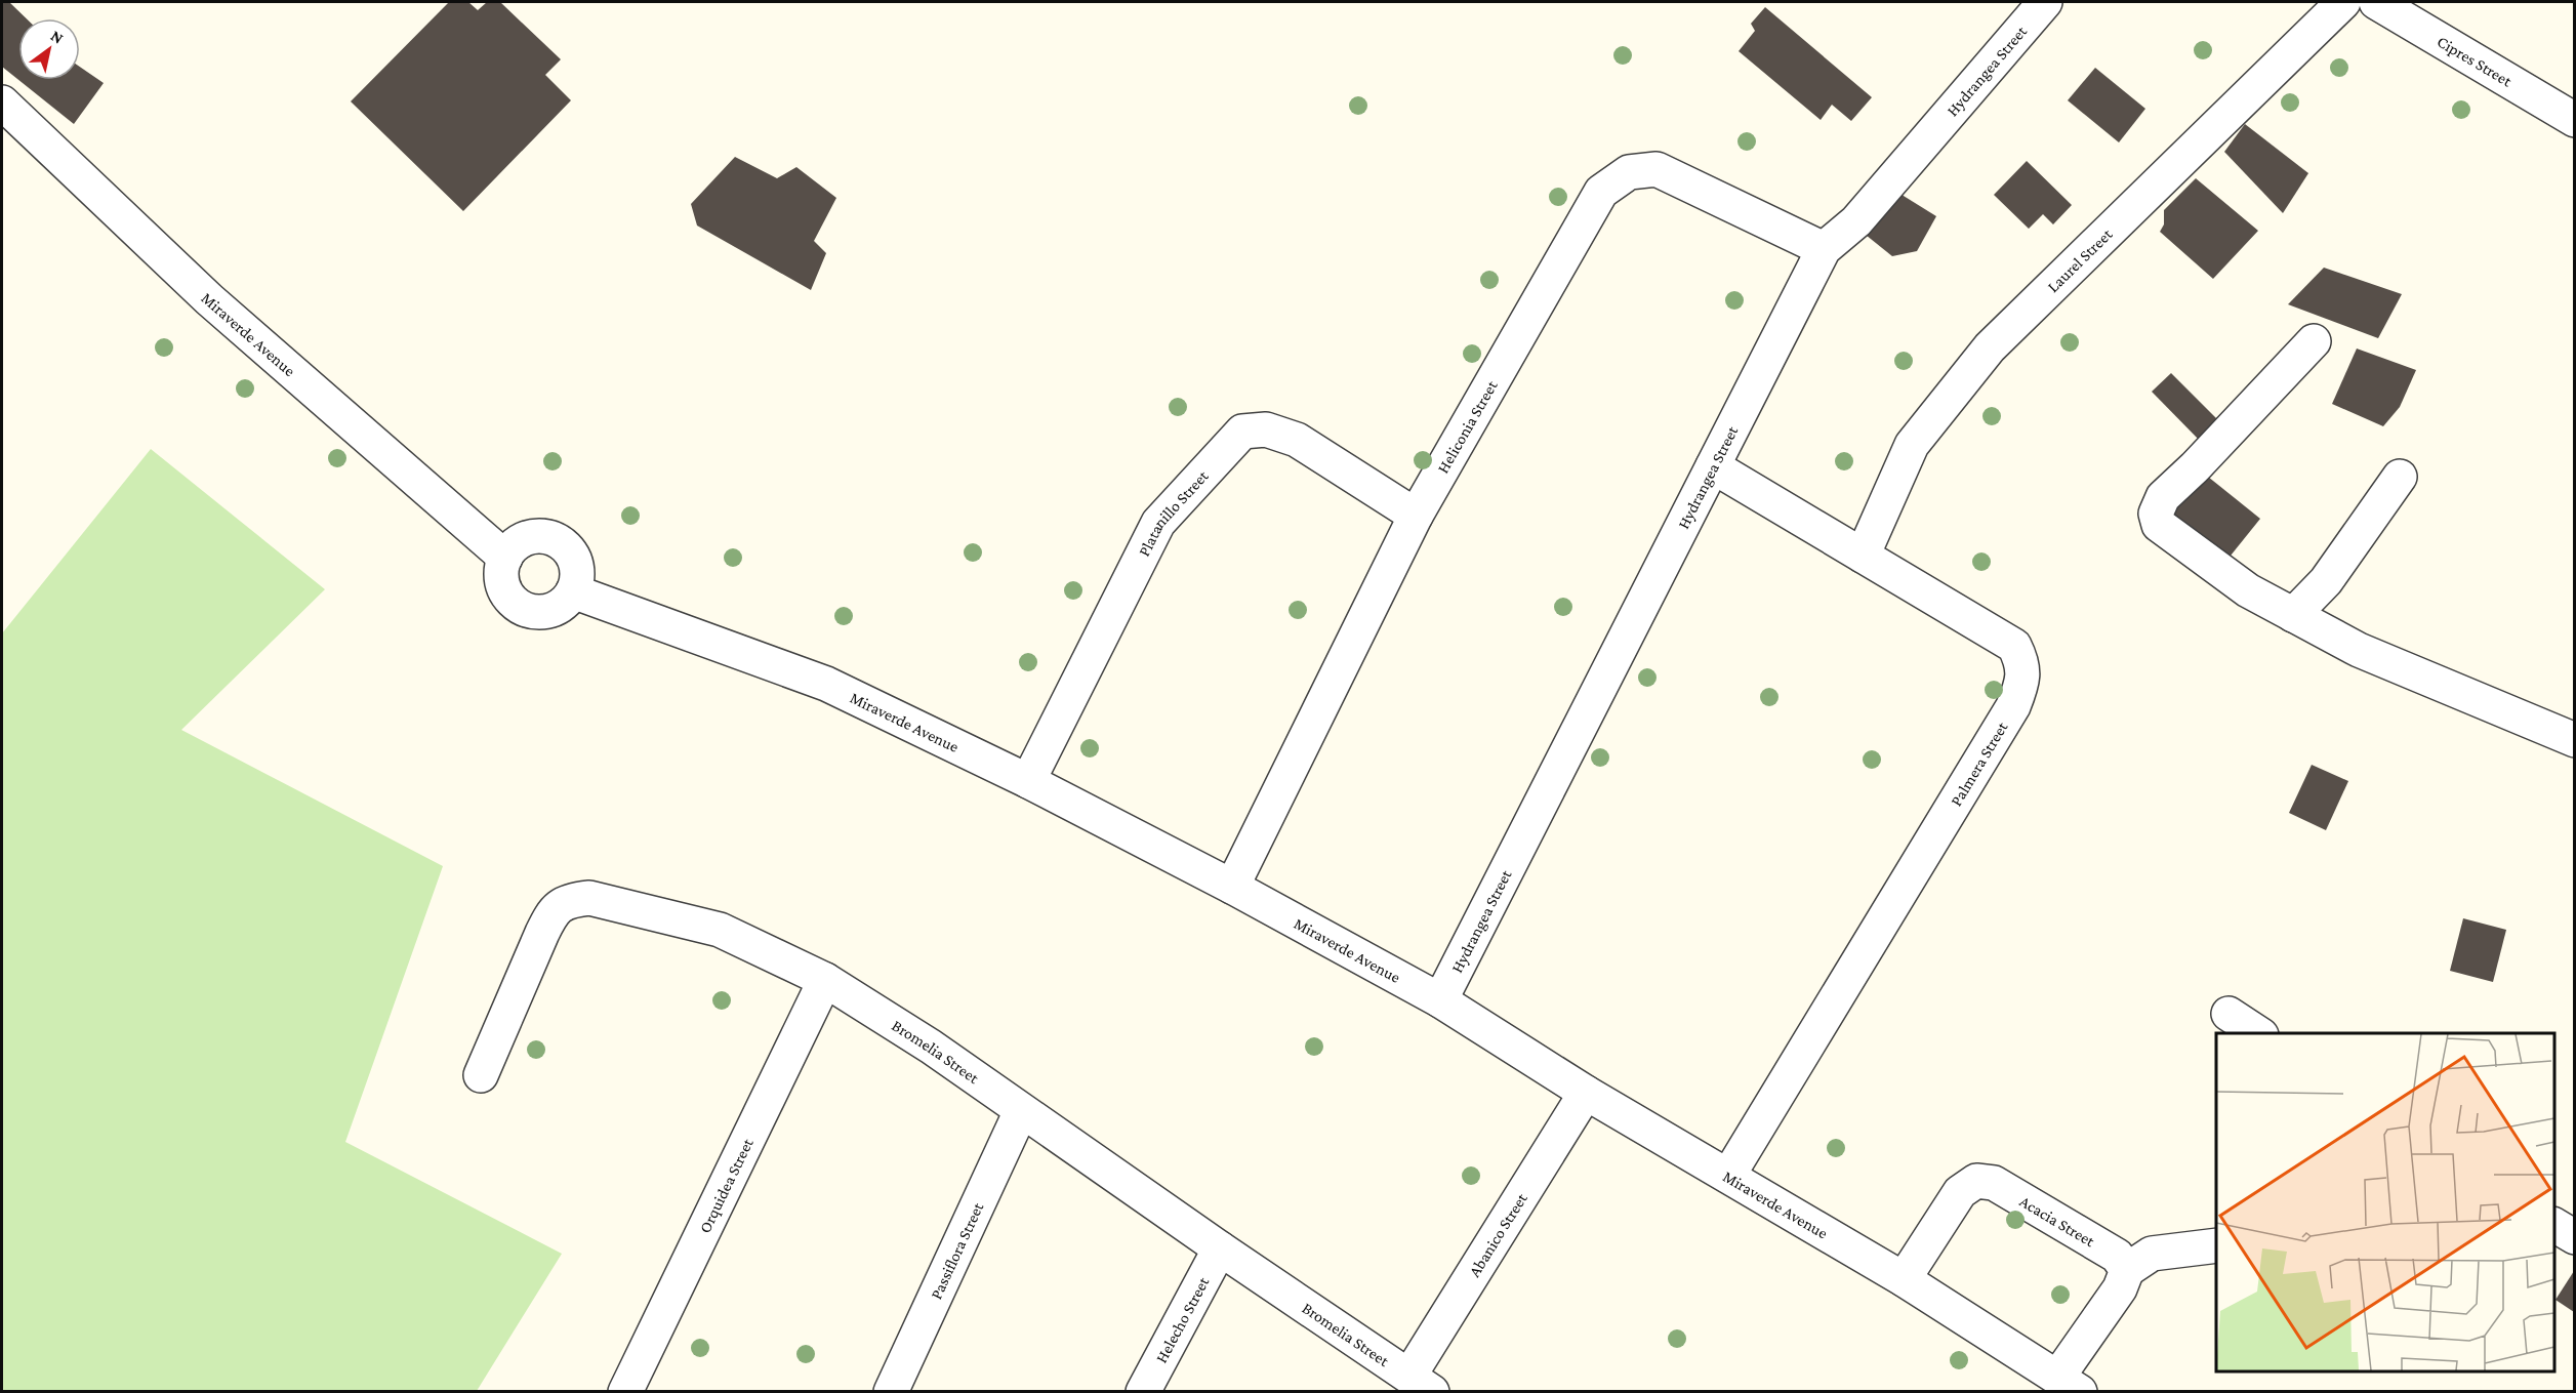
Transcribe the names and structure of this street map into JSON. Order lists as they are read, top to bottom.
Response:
{
  "streets": {
    "street": [
      "Cipres Street",
      "Hydrangea Street",
      "Laurel Street",
      "Miraverde Avenue",
      "Heliconia Street",
      "Platanillo Street",
      "Palmera Street",
      "Bromelia Street",
      "Orquidea Street",
      "Acacia Street",
      "Abanico Street",
      "Passiflora Street",
      "Helecho Street"
    ]
  },
  "crossings": [
    ["Hydrangea Street", "Miraverde Avenue"],
    ["Hydrangea Street", "Heliconia Street"],
    ["Hydrangea Street", "Palmera Street"],
    ["Laurel Street", "Palmera Street"],
    ["Miraverde Avenue", "Heliconia Street"],
    ["Miraverde Avenue", "Platanillo Street"],
    ["Miraverde Avenue", "Palmera Street"],
    ["Miraverde Avenue", "Acacia Street"],
    ["Miraverde Avenue", "Abanico Street"],
    ["Heliconia Street", "Platanillo Street"],
    ["Bromelia Street", "Orquidea Street"],
    ["Bromelia Street", "Abanico Street"],
    ["Bromelia Street", "Passiflora Street"],
    ["Bromelia Street", "Helecho Street"]
  ],
  "north": "top right"
}
